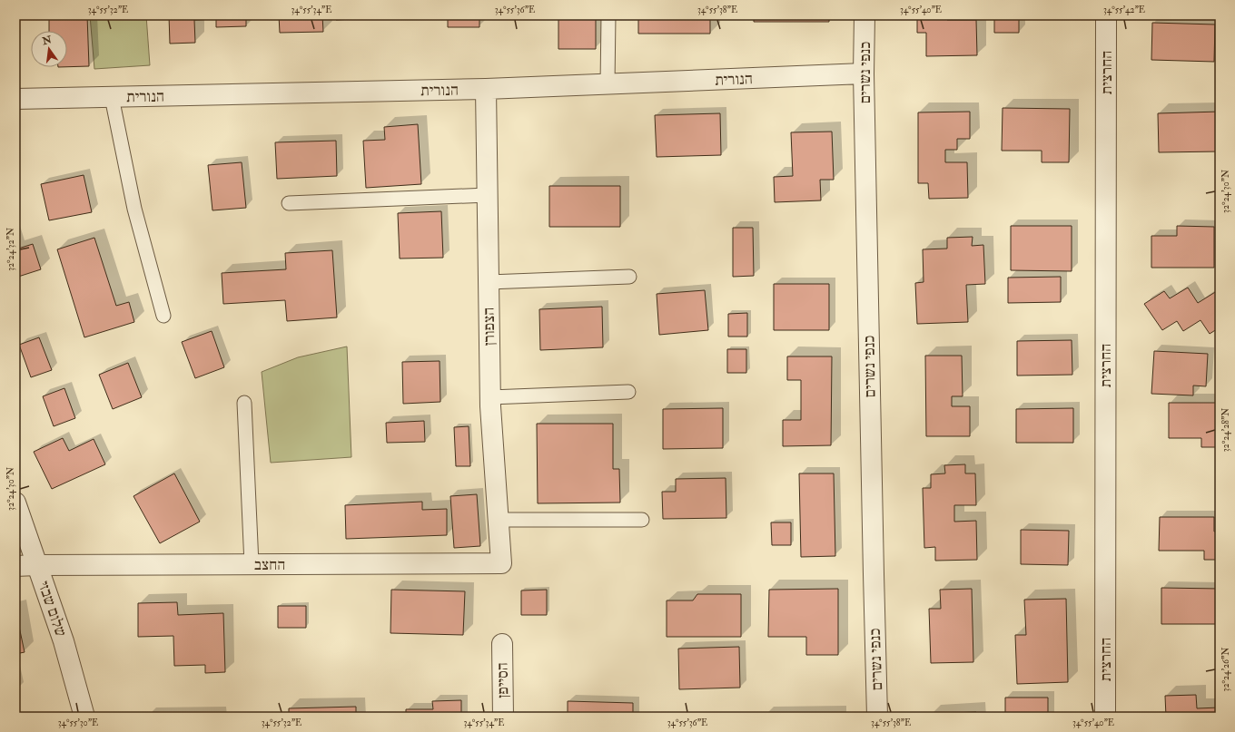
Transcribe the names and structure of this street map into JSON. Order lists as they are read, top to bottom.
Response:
{
  "streets": {
    "street": [
      "כנפי נשרים",
      "החרצית",
      "הנורית",
      "הצפורן",
      "החצב",
      "שלום שבזי",
      "הסייפן"
    ]
  },
  "crossings": [
    ["כנפי נשרים", "הנורית"],
    ["הנורית", "הצפורן"],
    ["הצפורן", "החצב"],
    ["החצב", "שלום שבזי"]
  ],
  "north": "top",
  "coordinates": [
    "34°55'32\"E",
    "34°55'34\"E",
    "34°55'36\"E",
    "34°55'38\"E",
    "34°55'40\"E",
    "34°55'42\"E",
    "32°24'30\"N",
    "32°24'32\"N",
    "32°24'28\"N",
    "32°24'26\"N",
    "34°55'30\"E"
  ]
}
